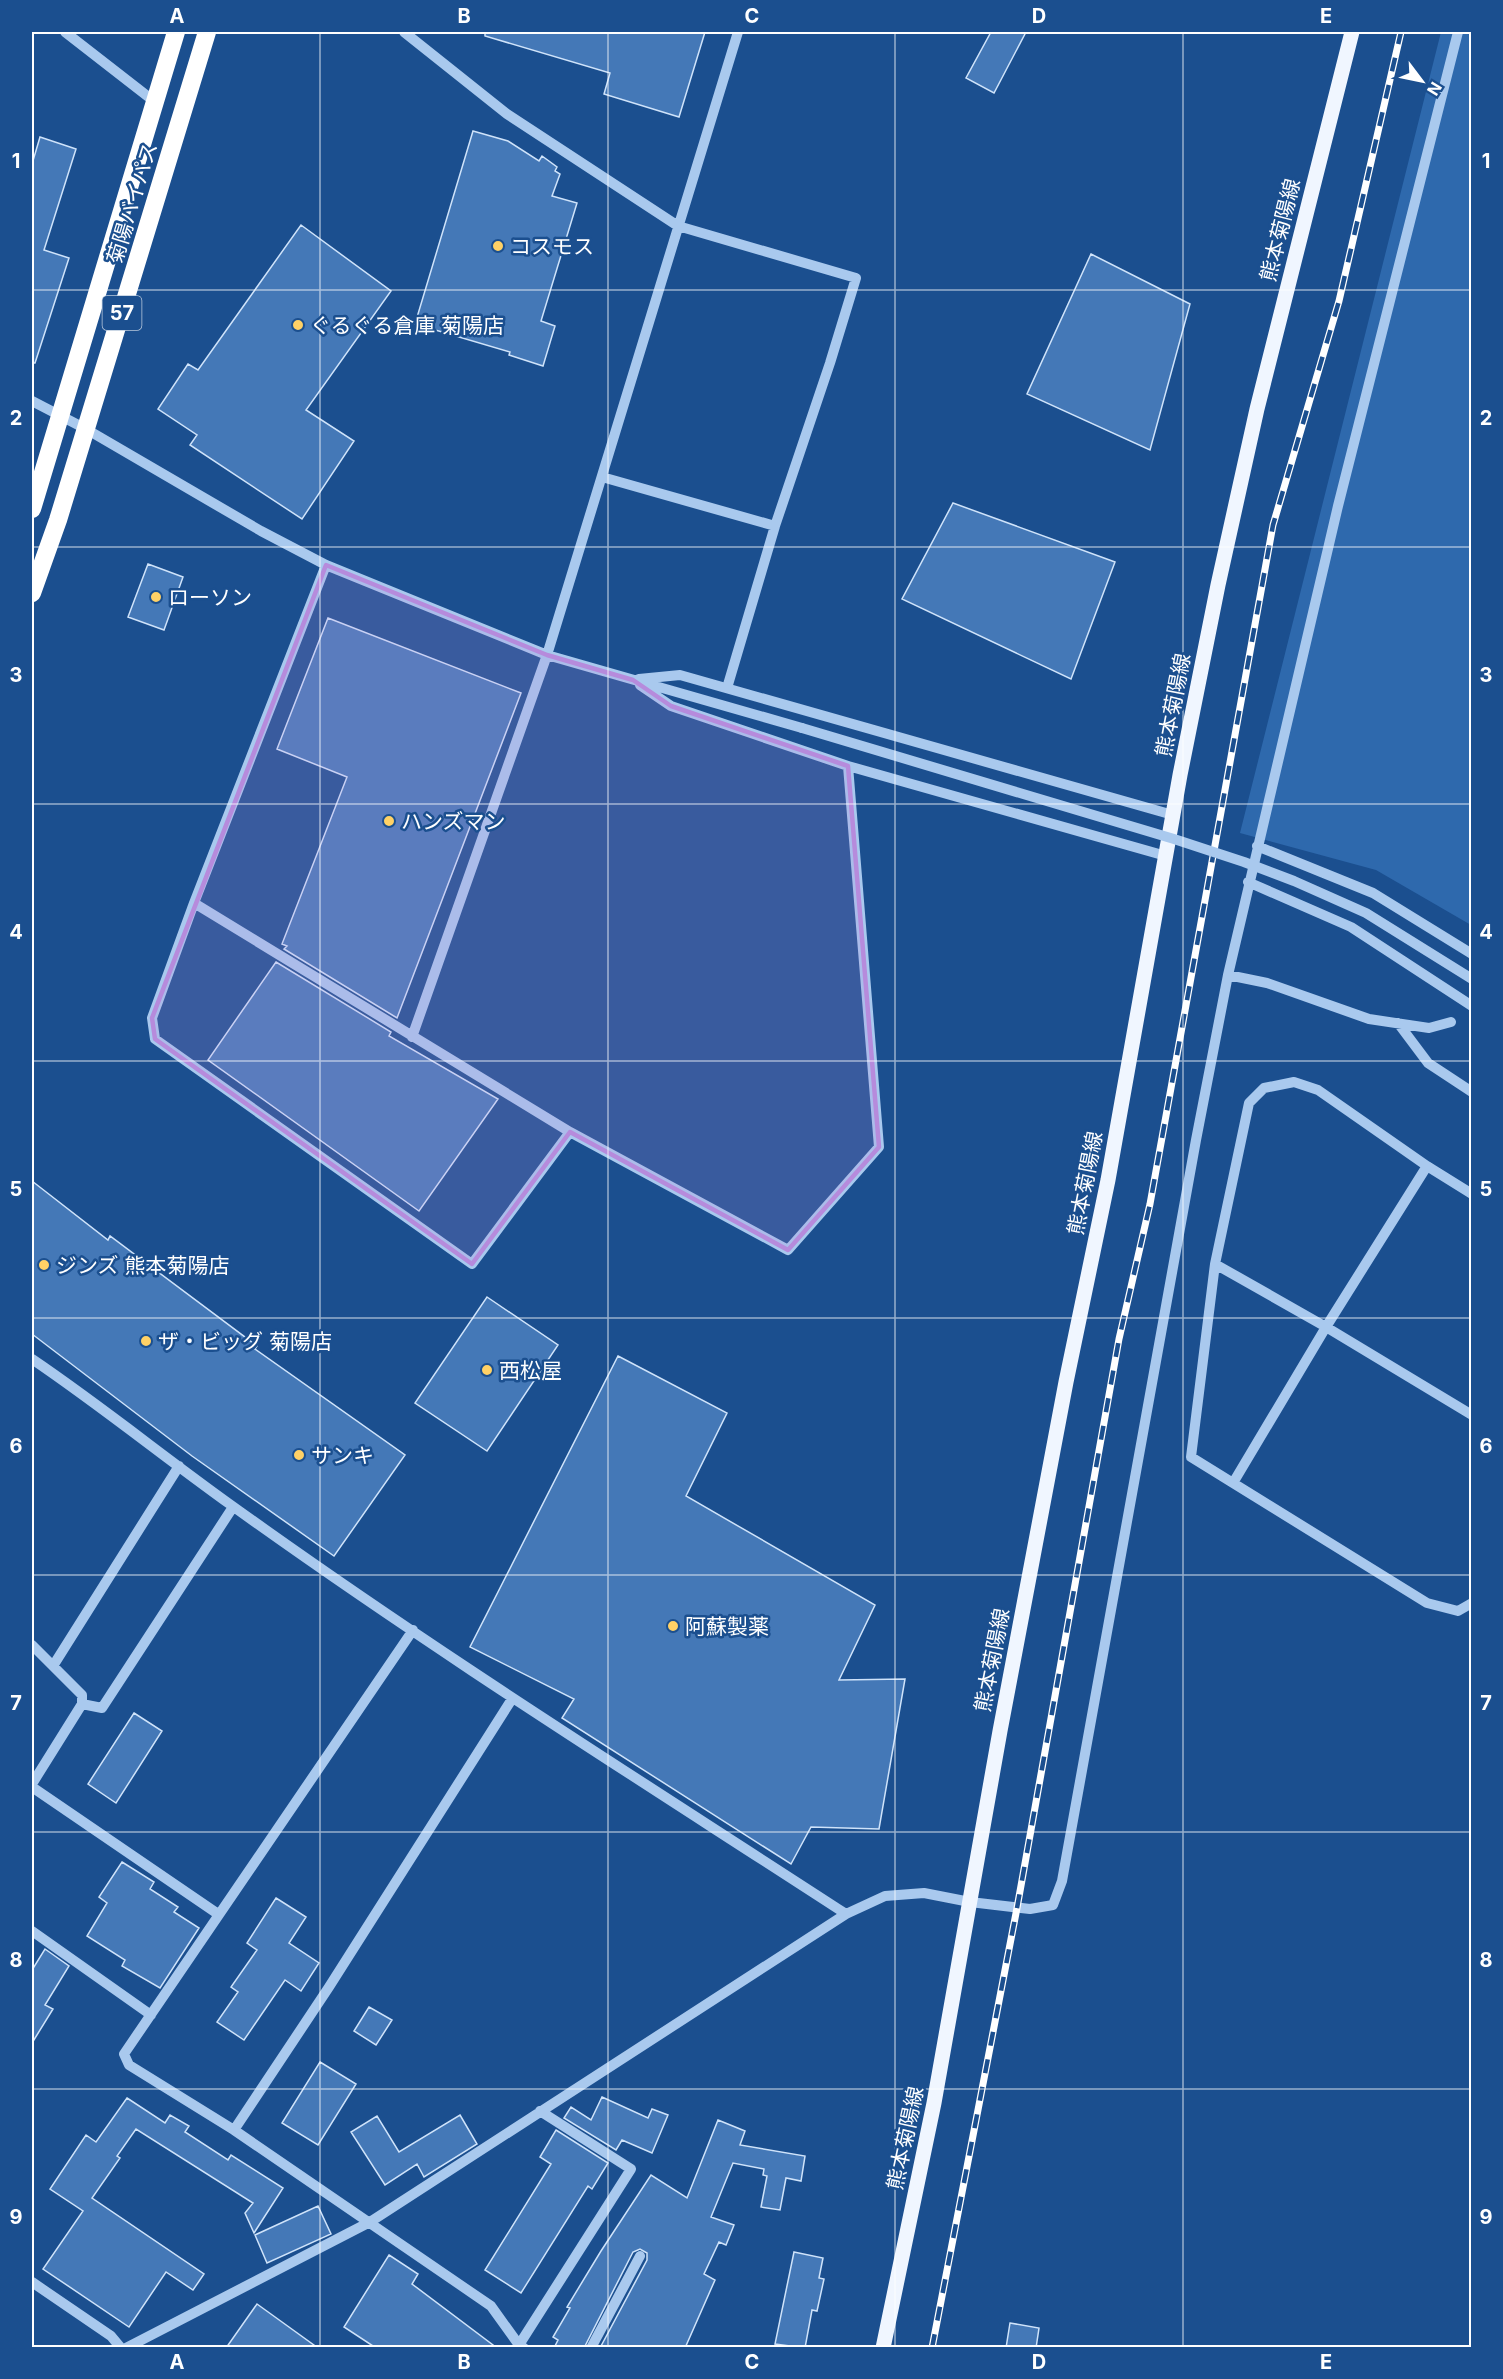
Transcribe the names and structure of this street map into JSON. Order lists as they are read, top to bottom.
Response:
{
  "streets": {
    "highway": ["菊陽バイパス", "57"],
    "main road": ["熊本菊陽線"]
  },
  "places": [
    "コスモス",
    "ぐるぐる倉庫 菊陽店",
    "ローソン",
    "ハンズマン",
    "ジンズ 熊本菊陽店",
    "ザ・ビッグ 菊陽店",
    "西松屋",
    "サンキ",
    "阿蘇製薬"
  ],
  "north": "bottom right",
  "grid": {
    "columns": [
      "A",
      "B",
      "C",
      "D",
      "E"
    ],
    "rows": [
      "1",
      "2",
      "3",
      "4",
      "5",
      "6",
      "7",
      "8",
      "9"
    ]
  }
}
